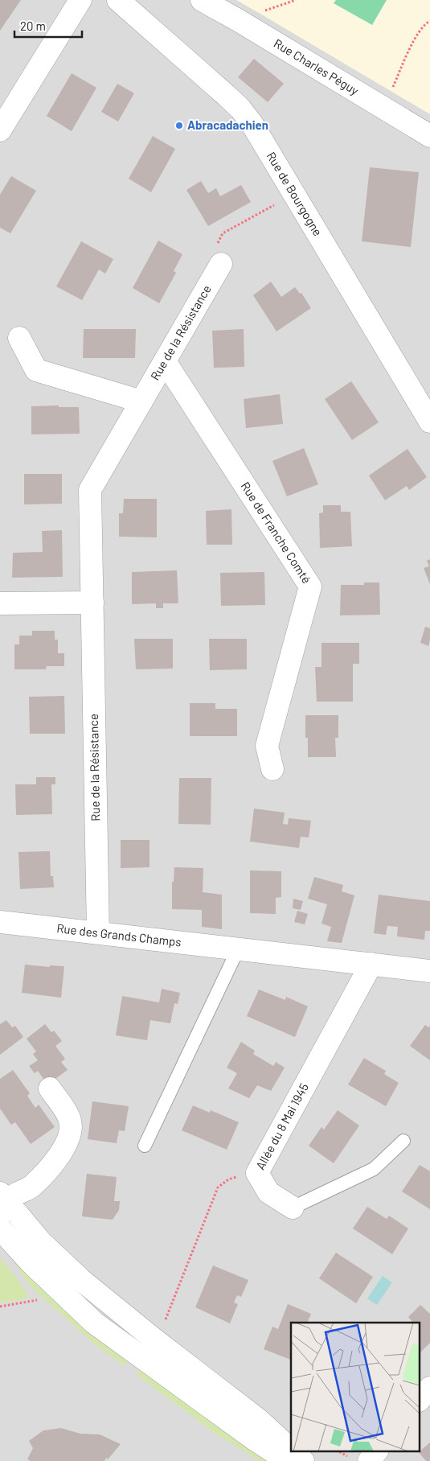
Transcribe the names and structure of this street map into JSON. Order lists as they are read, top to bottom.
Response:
{
  "streets": {
    "street": [
      "Rue Charles Péguy",
      "Rue de Bourgogne",
      "Rue de la Résistance",
      "Rue de Franche Comté",
      "Rue des Grands Champs",
      "Allée du 8 Mai 1945"
    ]
  },
  "crossings": [
    ["Rue de la Résistance", "Rue de Franche Comté"],
    ["Rue de la Résistance", "Rue des Grands Champs"],
    ["Rue des Grands Champs", "Allée du 8 Mai 1945"]
  ],
  "places": ["Abracadachien"],
  "scale_bar": "20 m"
}
